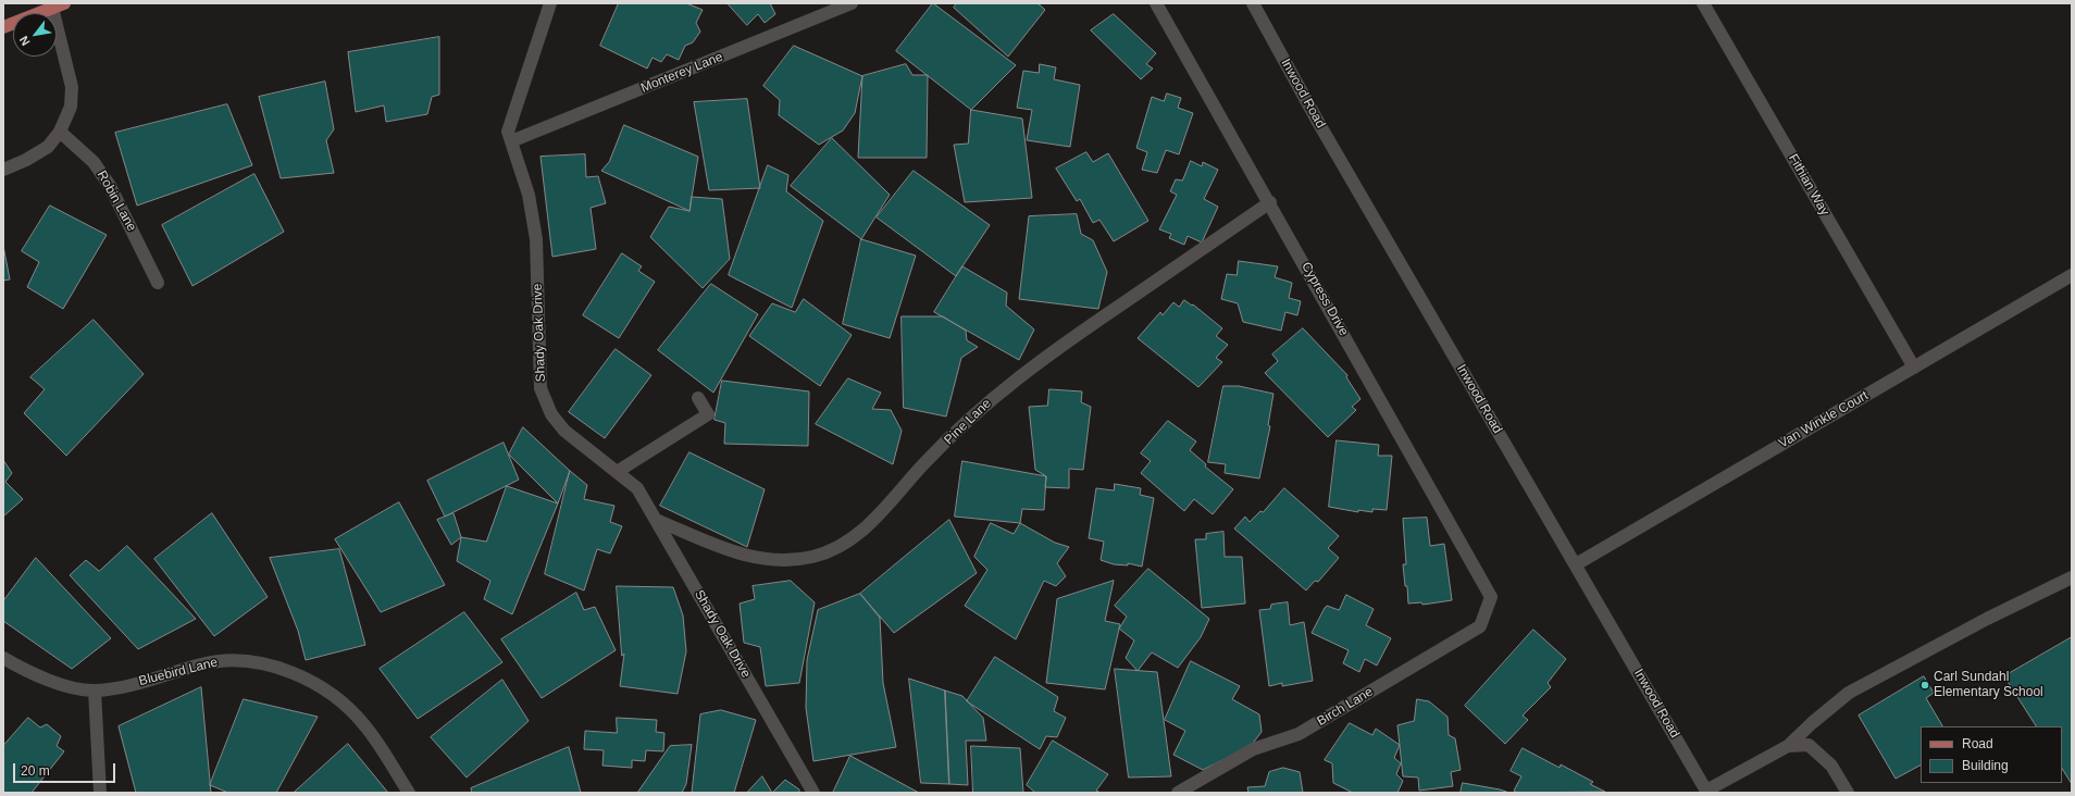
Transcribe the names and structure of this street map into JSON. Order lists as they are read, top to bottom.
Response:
{
  "streets": {
    "street": [
      "Monterey Lane",
      "Inwood Road",
      "Fithian Way",
      "Robin Lane",
      "Cypress Drive",
      "Shady Oak Drive",
      "Van Winkle Court",
      "Pine Lane",
      "Bluebird Lane",
      "Birch Lane"
    ]
  },
  "crossings": [
    ["Monterey Lane", "Shady Oak Drive"],
    ["Inwood Road", "Van Winkle Court"],
    ["Fithian Way", "Van Winkle Court"],
    ["Cypress Drive", "Pine Lane"],
    ["Cypress Drive", "Birch Lane"],
    ["Shady Oak Drive", "Pine Lane"]
  ],
  "places": ["Carl Sundahl Elementary School"],
  "legend": ["Road", "Building"],
  "scale_bar": "20 m",
  "north": "bottom left"
}
